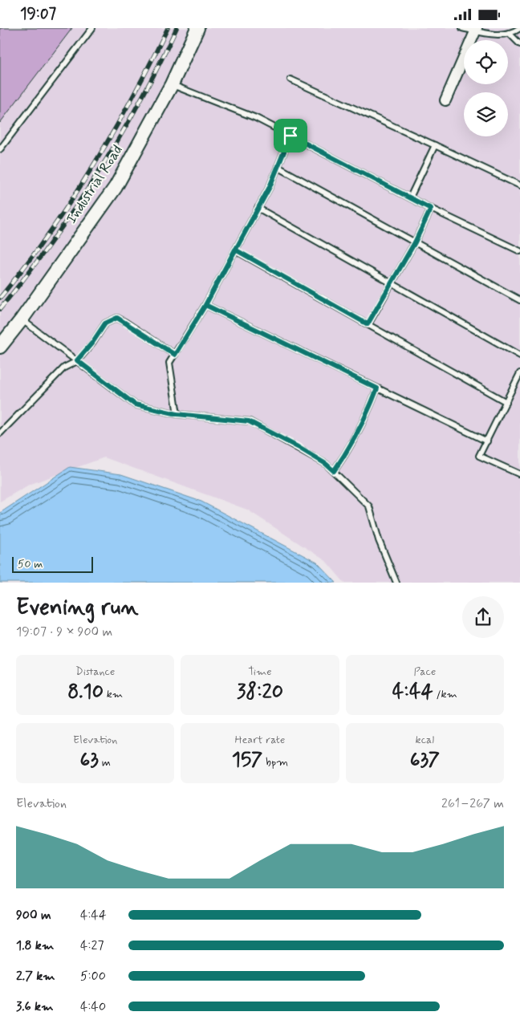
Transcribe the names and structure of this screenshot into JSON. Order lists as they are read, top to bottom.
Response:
{
  "streets": {
    "street": ["Industrial Road"]
  },
  "scale_bar": "50 m",
  "page": {
    "status": "19:07",
    "scale": "50 m",
    "heading": ["Evening run", "19:07 · 9 × 900 m"],
    "stats": [
      ["Distance", "8.10 km"],
      ["Time", "38:20"],
      ["Pace", "4:44 /km"],
      ["Elevation", "63 m"],
      ["Heart rate", "157 bpm"],
      ["kcal", "637"]
    ],
    "chart": ["Elevation", "261–267 m"],
    "list": [
      {
        "name": "900 m",
        "note": "4:44"
      },
      {
        "name": "1.8 km",
        "note": "4:27"
      },
      {
        "name": "2.7 km",
        "note": "5:00"
      },
      {
        "name": "3.6 km",
        "note": "4:40"
      }
    ]
  }
}
